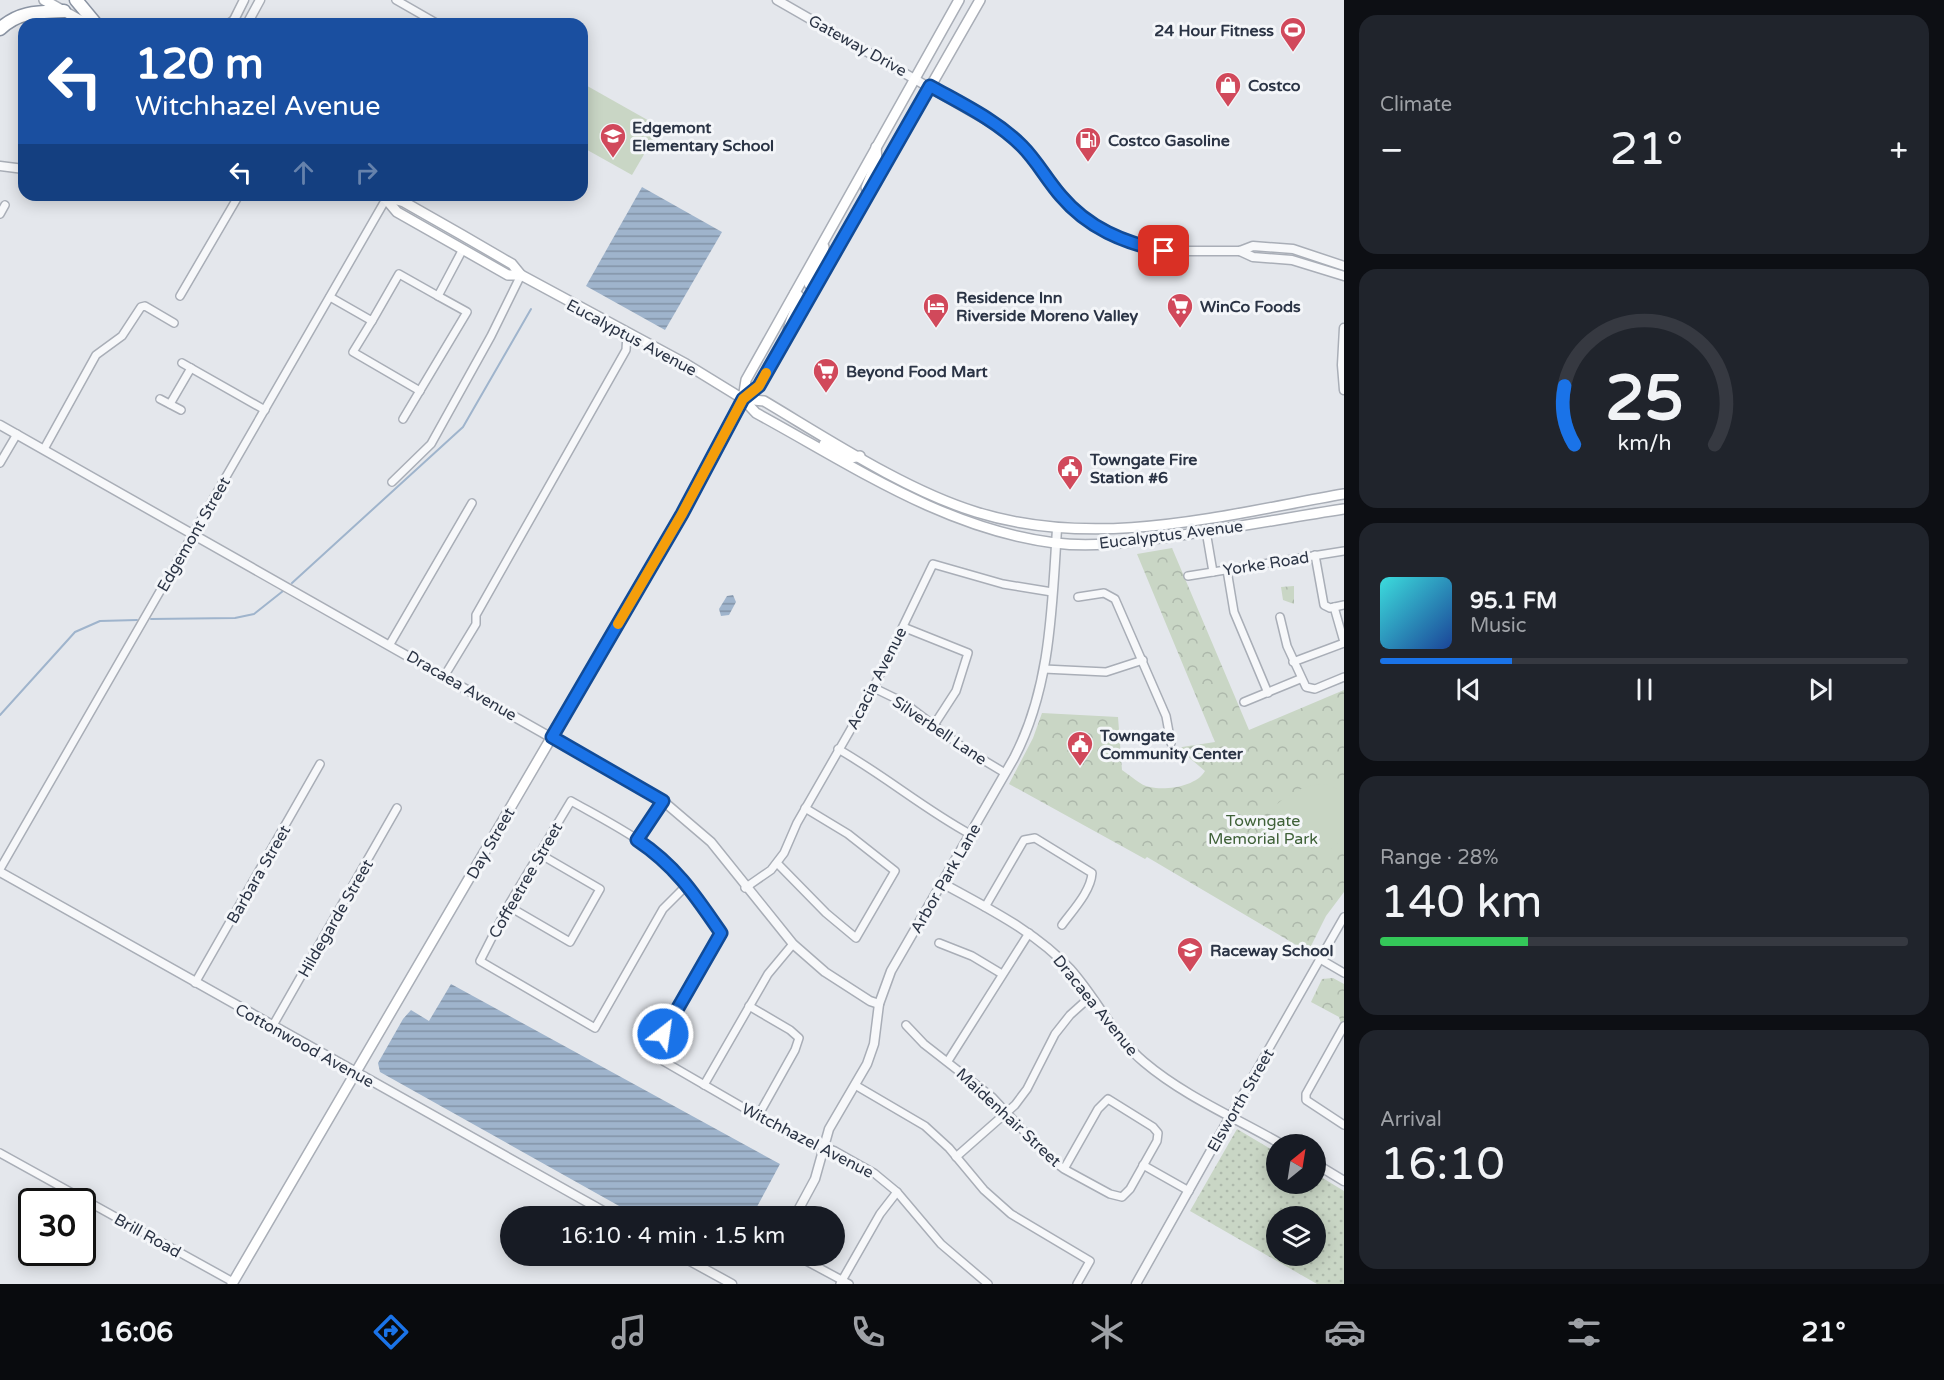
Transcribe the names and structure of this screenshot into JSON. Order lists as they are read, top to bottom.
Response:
{
  "streets": {
    "main road": ["Eucalyptus Avenue", "Day Street"],
    "street": [
      "Gateway Drive",
      "Edgemont Street",
      "Yorke Road",
      "Acacia Avenue",
      "Dracaea Avenue",
      "Silverbell Lane",
      "Barbara Street",
      "Arbor Park Lane",
      "Coffeetree Street",
      "Hildegarde Street",
      "Cottonwood Avenue",
      "Elsworth Street",
      "Maidenhair Street",
      "Witchhazel Avenue",
      "Brill Road"
    ]
  },
  "crossings": [
    ["Gateway Drive", "Day Street"],
    ["Eucalyptus Avenue", "Day Street"],
    ["Eucalyptus Avenue", "Arbor Park Lane"],
    ["Edgemont Street", "Dracaea Avenue"],
    ["Edgemont Street", "Cottonwood Avenue"],
    ["Acacia Avenue", "Dracaea Avenue"],
    ["Acacia Avenue", "Silverbell Lane"],
    ["Acacia Avenue", "Arbor Park Lane"],
    ["Dracaea Avenue", "Day Street"],
    ["Dracaea Avenue", "Arbor Park Lane"],
    ["Dracaea Avenue", "Elsworth Street"],
    ["Silverbell Lane", "Arbor Park Lane"],
    ["Day Street", "Cottonwood Avenue"],
    ["Day Street", "Brill Road"],
    ["Barbara Street", "Cottonwood Avenue"],
    ["Arbor Park Lane", "Witchhazel Avenue"],
    ["Coffeetree Street", "Witchhazel Avenue"],
    ["Hildegarde Street", "Cottonwood Avenue"]
  ],
  "parks": ["Towngate Memorial Park"],
  "places": {
    "sports": ["24 Hour Fitness"],
    "shop": ["Costco"],
    "school or university": ["Edgemont Elementary School", "Raceway School"],
    "fuel station": ["Costco Gasoline"],
    "hotel": ["Residence Inn Riverside Moreno Valley"],
    "supermarket": ["WinCo Foods", "Beyond Food Mart"],
    "public building": ["Towngate Fire Station #6", "Towngate Community Center"]
  },
  "north": "top right",
  "page": {
    "tile": [
      "Climate",
      ["Range · 28%", "140 km"],
      ["Arrival", "16:10"]
    ],
    "turn": ["120 m", "Witchhazel Avenue"],
    "heat": ["−", "21°", "+"],
    "song": ["95.1 FM", "Music"],
    "limit": "30",
    "trip": "16:10 · 4 min · 1.5 km",
    "tabs": ["16:06", "21°"],
    "gauge": ["25", "km/h"]
  }
}
